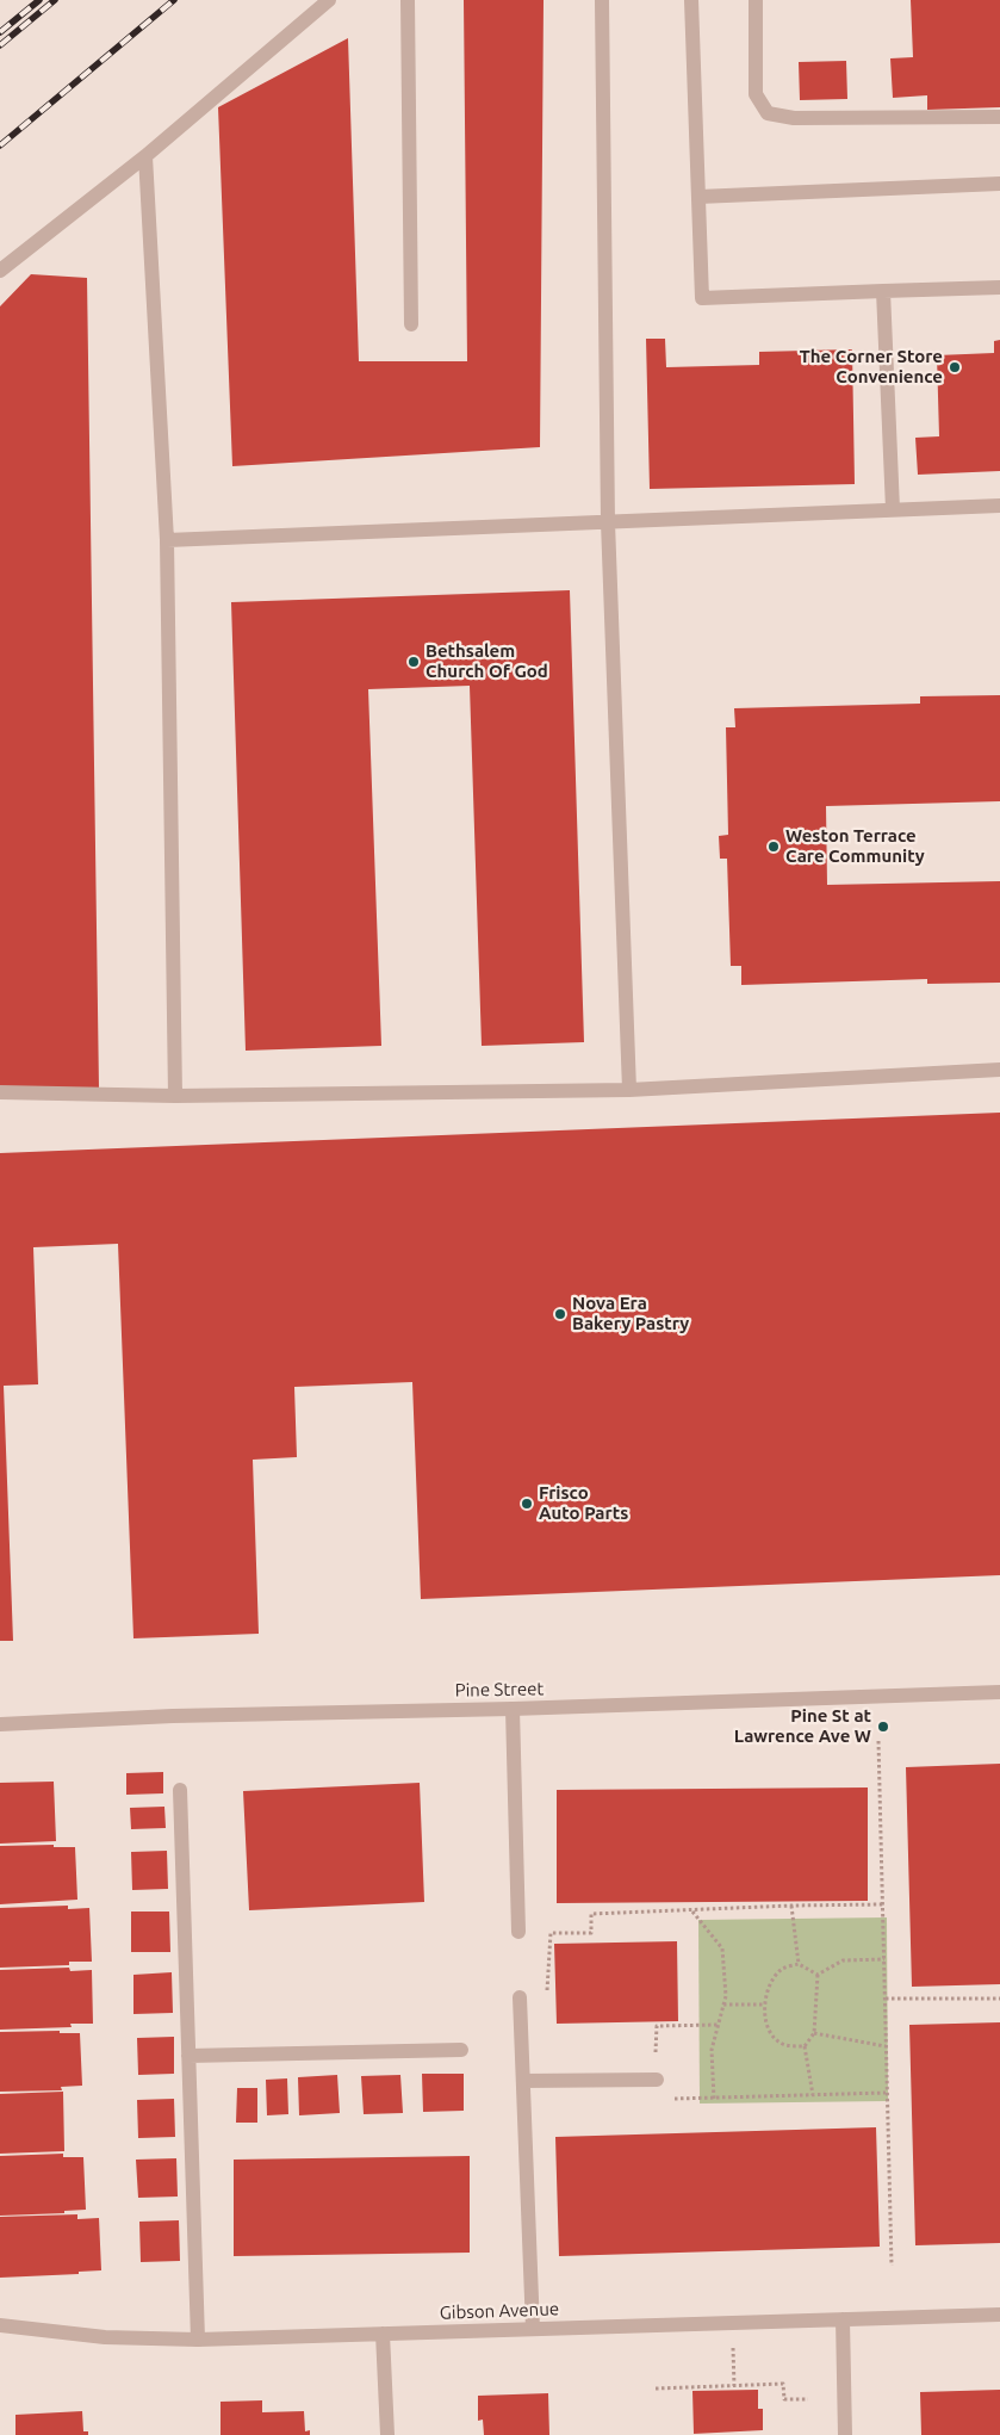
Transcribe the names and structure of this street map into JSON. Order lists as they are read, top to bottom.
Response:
{
  "streets": {
    "street": ["Pine Street", "Gibson Avenue"]
  },
  "places": [
    "The Corner Store Convenience",
    "Bethsalem Church Of God",
    "Weston Terrace Care Community",
    "Nova Era Bakery Pastry",
    "Frisco Auto Parts",
    "Pine St at Lawrence Ave W"
  ]
}
